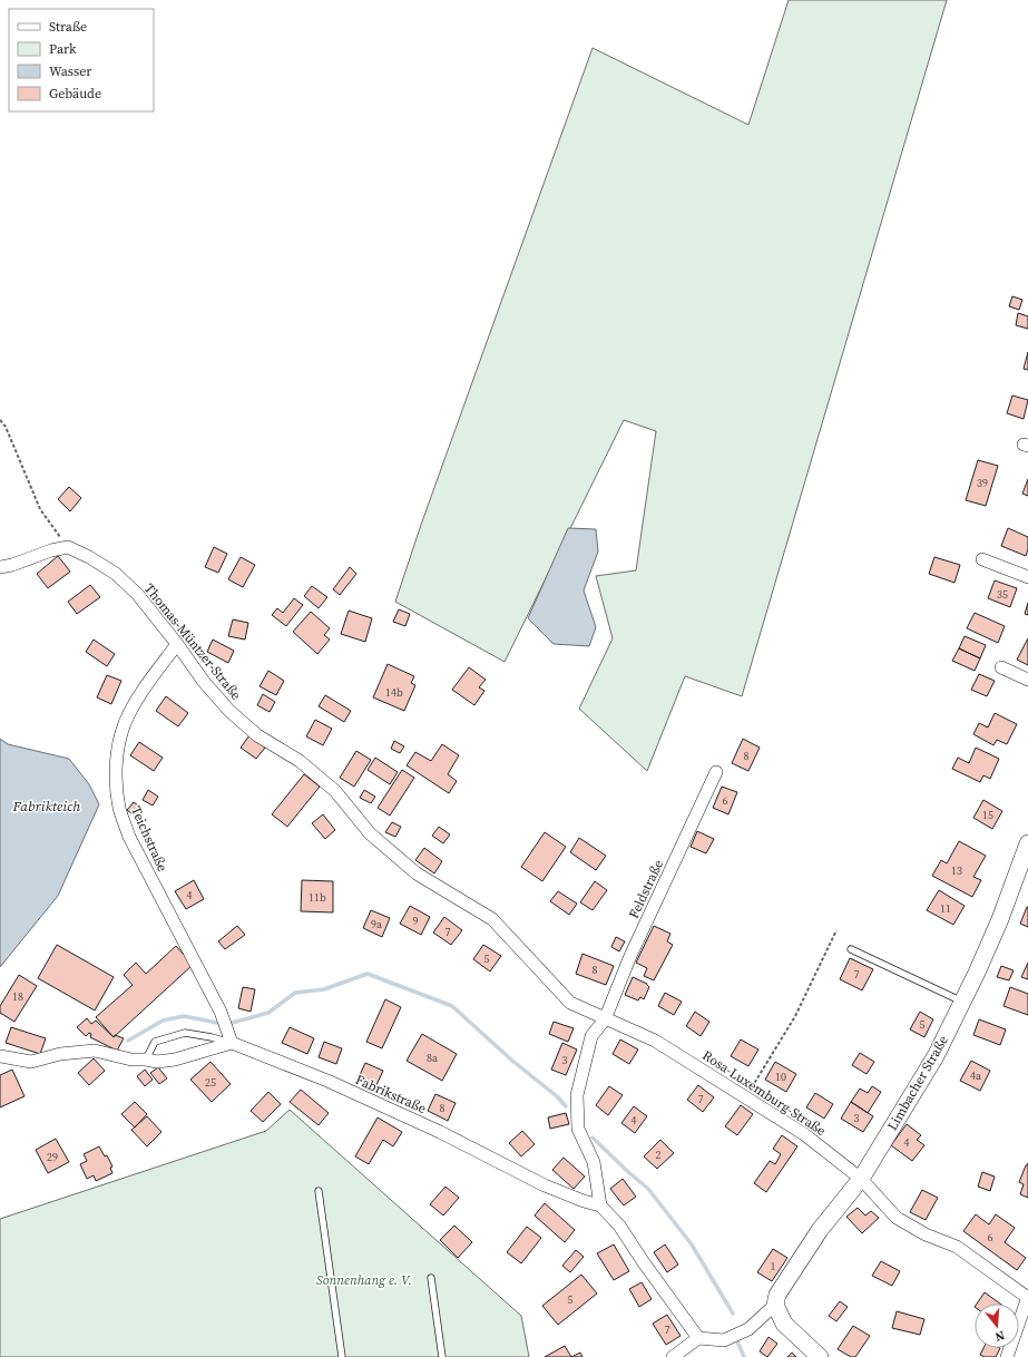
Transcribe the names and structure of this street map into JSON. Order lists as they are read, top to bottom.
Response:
{
  "streets": {
    "street": [
      "Thomas-Müntzer-Straße",
      "Teichstraße",
      "Feldstraße",
      "Limbacher Straße",
      "Rosa-Luxemburg-Straße",
      "Fabrikstraße"
    ]
  },
  "crossings": [
    ["Thomas-Müntzer-Straße", "Teichstraße"],
    ["Thomas-Müntzer-Straße", "Feldstraße"],
    ["Thomas-Müntzer-Straße", "Rosa-Luxemburg-Straße"],
    ["Teichstraße", "Fabrikstraße"],
    ["Feldstraße", "Rosa-Luxemburg-Straße"],
    ["Limbacher Straße", "Rosa-Luxemburg-Straße"]
  ],
  "water": ["Fabrikteich"],
  "parks": ["Sonnenhang e. V."],
  "house_numbers": [
    "39",
    "35",
    "14b",
    "8",
    "6",
    "15",
    "13",
    "4",
    "11b",
    "11",
    "9",
    "9a",
    "7",
    "5",
    "8",
    "7",
    "18",
    "5",
    "8a",
    "3",
    "4a",
    "10",
    "25",
    "7",
    "8",
    "3",
    "4",
    "4",
    "2",
    "29",
    "6",
    "1",
    "5",
    "7"
  ],
  "legend": [
    "Straße",
    "Park",
    "Wasser",
    "Gebäude"
  ],
  "north": "bottom"
}
